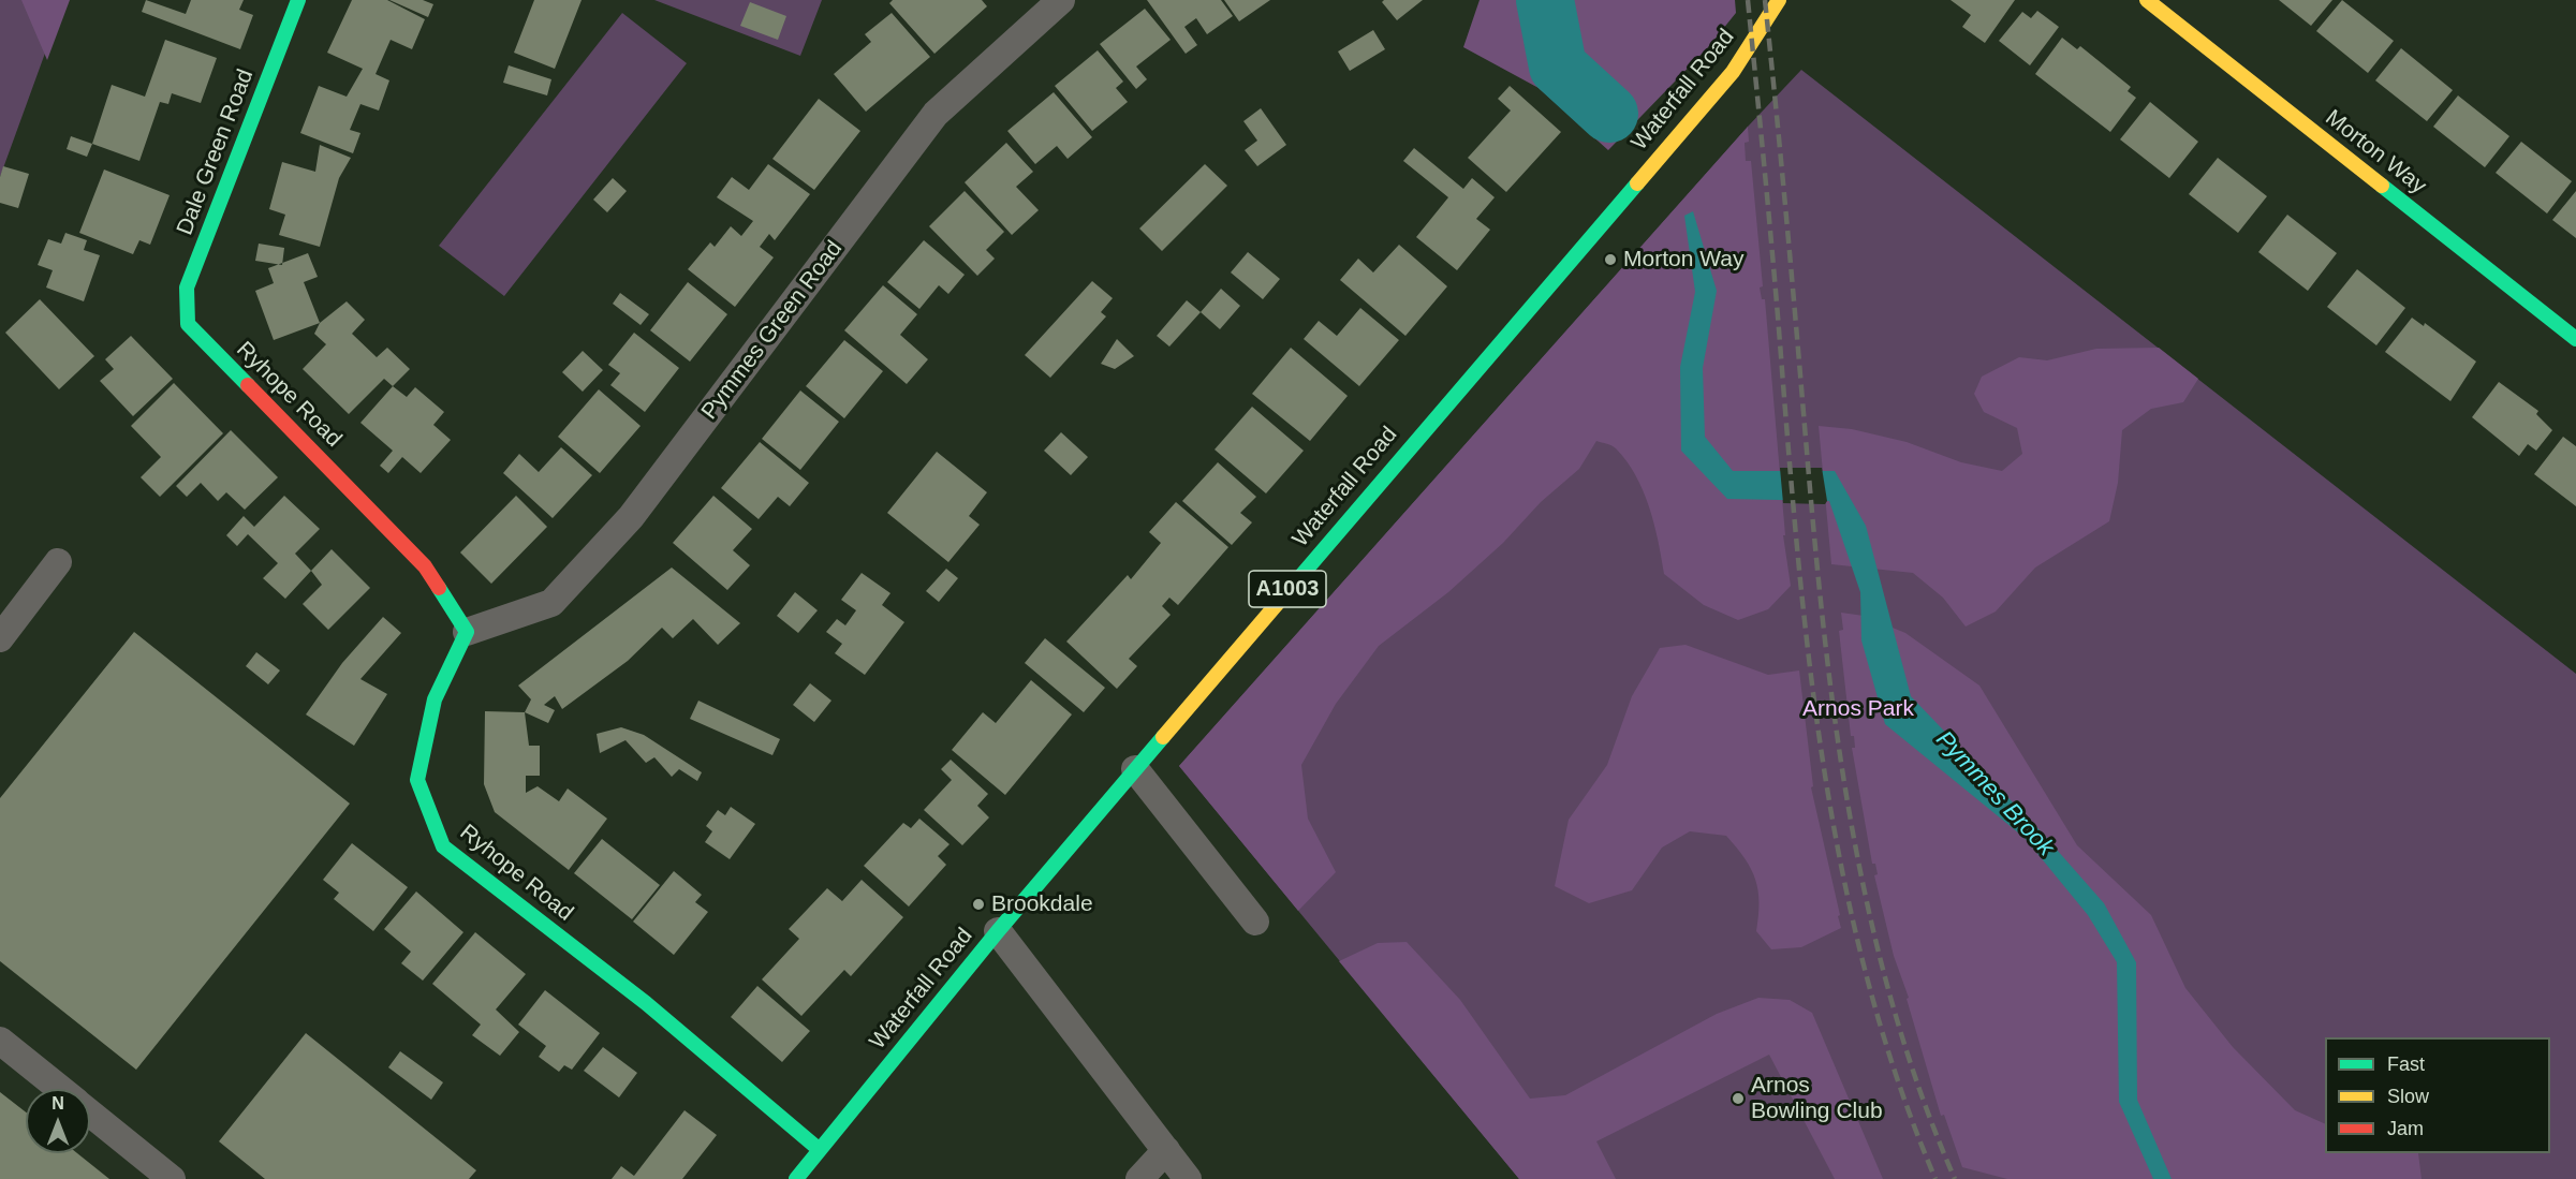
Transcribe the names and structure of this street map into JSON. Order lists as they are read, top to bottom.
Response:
{
  "streets": {
    "street": [
      "Waterfall Road",
      "Dale Green Road",
      "Morton Way",
      "Pymmes Green Road",
      "Ryhope Road",
      "A1003"
    ]
  },
  "crossings": [
    ["Waterfall Road", "Ryhope Road"],
    ["Dale Green Road", "Ryhope Road"],
    ["Pymmes Green Road", "Ryhope Road"]
  ],
  "water": ["Pymmes Brook"],
  "parks": ["Arnos Park"],
  "places": ["Morton Way", "Brookdale", "Arnos Bowling Club"],
  "legend": ["Fast", "Slow", "Jam"],
  "north": "top"
}
